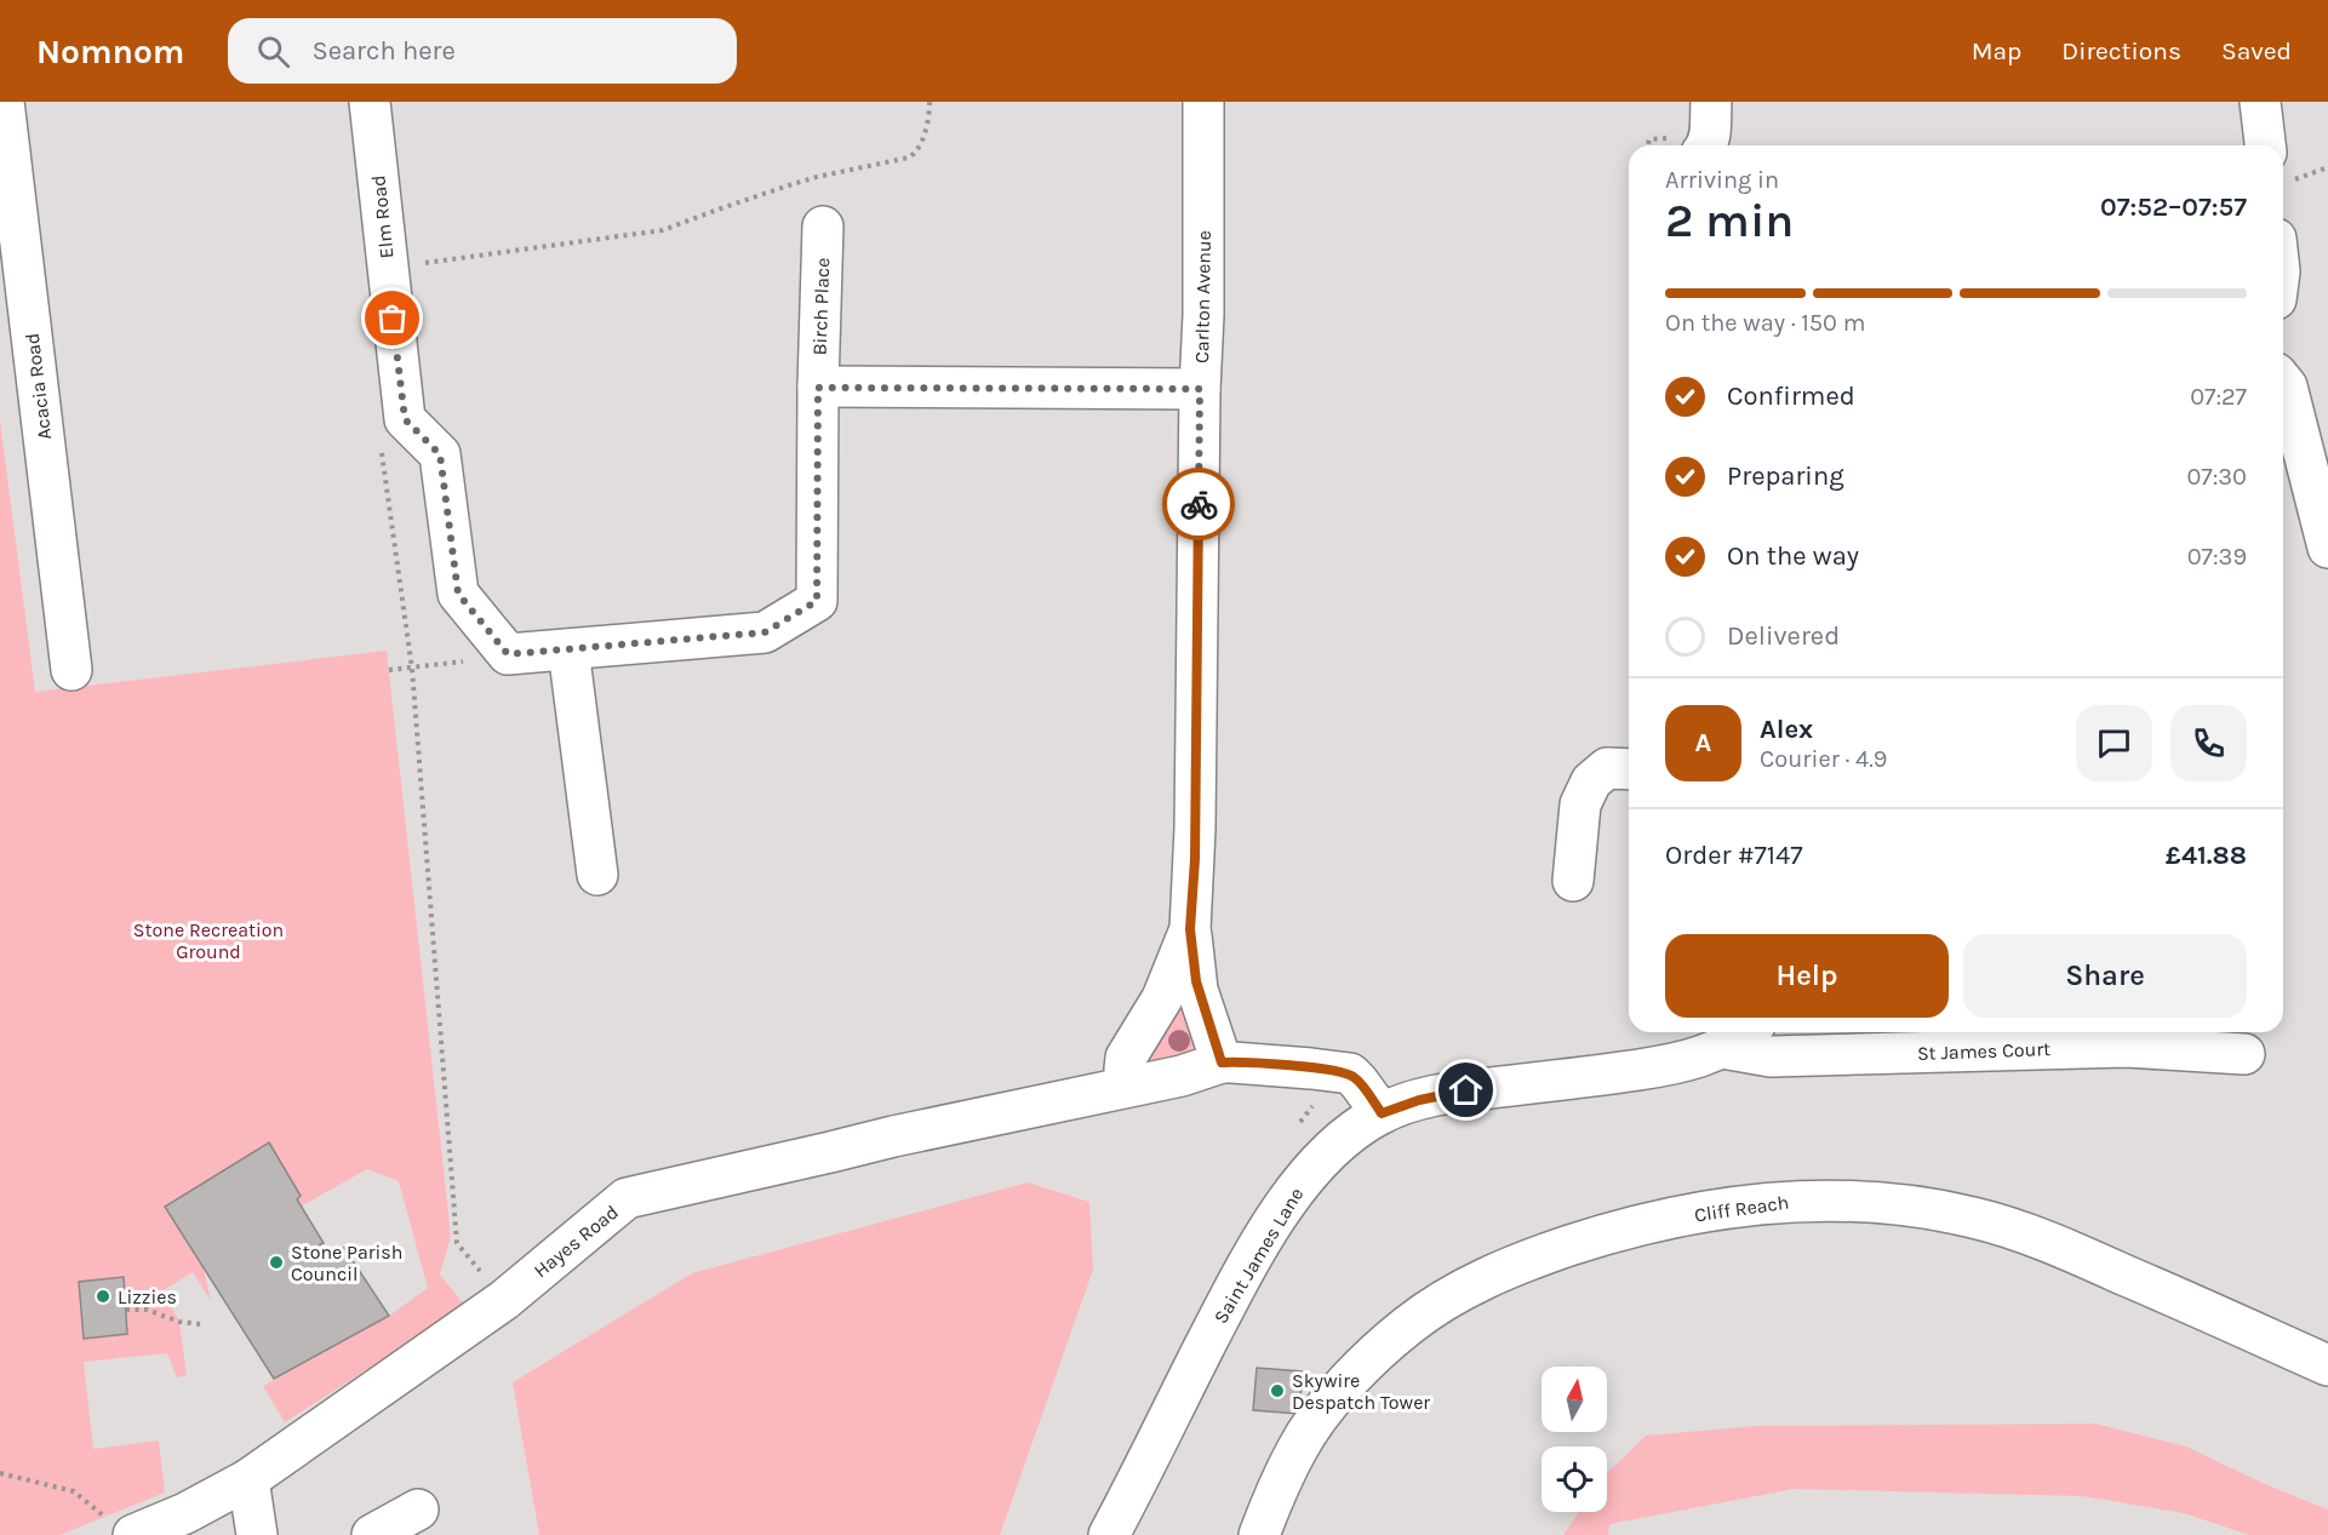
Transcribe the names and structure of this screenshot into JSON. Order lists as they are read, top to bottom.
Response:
{
  "streets": {
    "street": [
      "Elm Road",
      "Carlton Avenue",
      "Birch Place",
      "Acacia Road",
      "St James Court",
      "Cliff Reach",
      "Hayes Road",
      "Saint James Lane"
    ]
  },
  "crossings": [
    ["Carlton Avenue", "Hayes Road"],
    ["St James Court", "Saint James Lane"]
  ],
  "parks": ["Stone Recreation Ground"],
  "places": ["Stone Parish Council", "Lizzies", "Skywire Despatch Tower"],
  "north": "top",
  "page": {
    "header": "Nomnom",
    "search": "Search here",
    "nav": ["Map", "Directions", "Saved"],
    "heading": ["2 min", "Arriving in", "07:52–07:57"],
    "panel": [
      "Alex",
      "Courier · 4.9",
      "Order #7147",
      "£41.88"
    ],
    "bar": "On the way · 150 m",
    "list": [
      ["Confirmed", "07:27"],
      ["Preparing", "07:30"],
      ["On the way", "07:39"],
      "Delivered"
    ],
    "round": "A",
    "buttons": ["Help", "Share"]
  }
}
